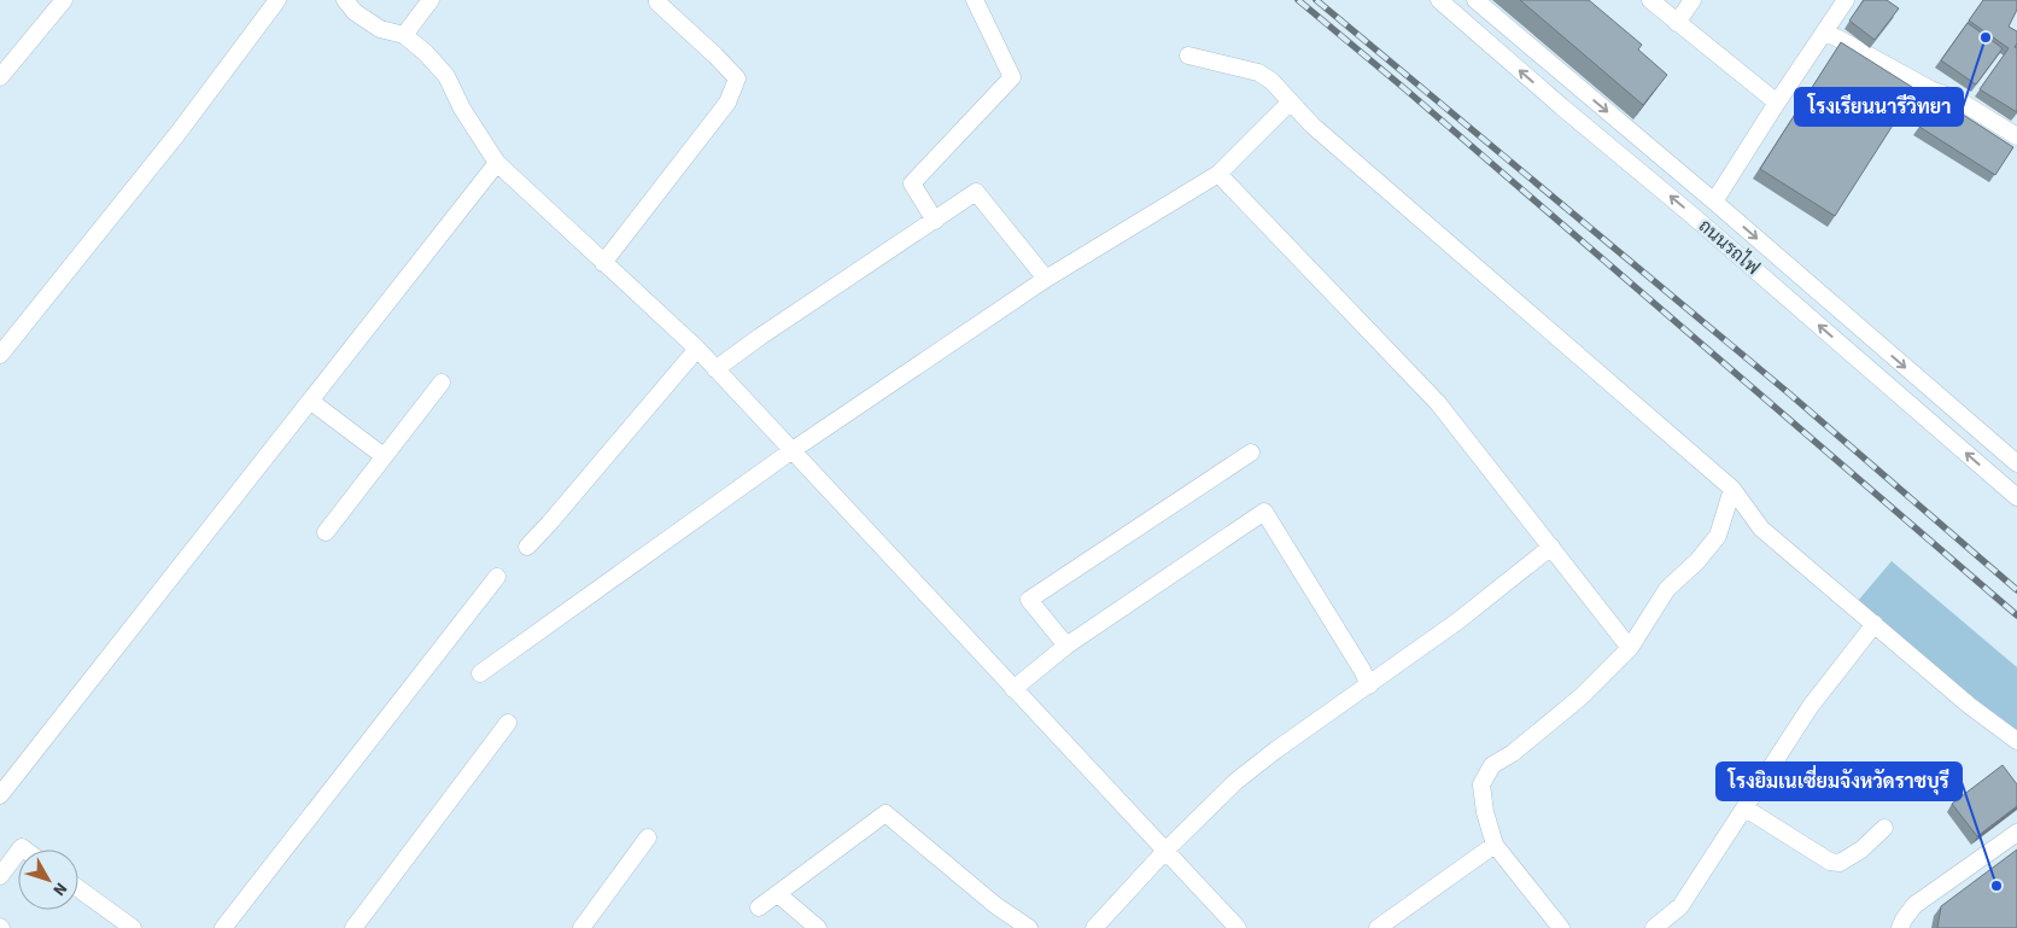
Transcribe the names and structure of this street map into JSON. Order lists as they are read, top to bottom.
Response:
{
  "streets": {
    "street": ["ถนนรถไฟ"]
  },
  "places": ["โรงเรียนนารีวิทยา", "โรงยิมเนเซี่ยมจังหวัดราชบุรี"],
  "north": "bottom right"
}
